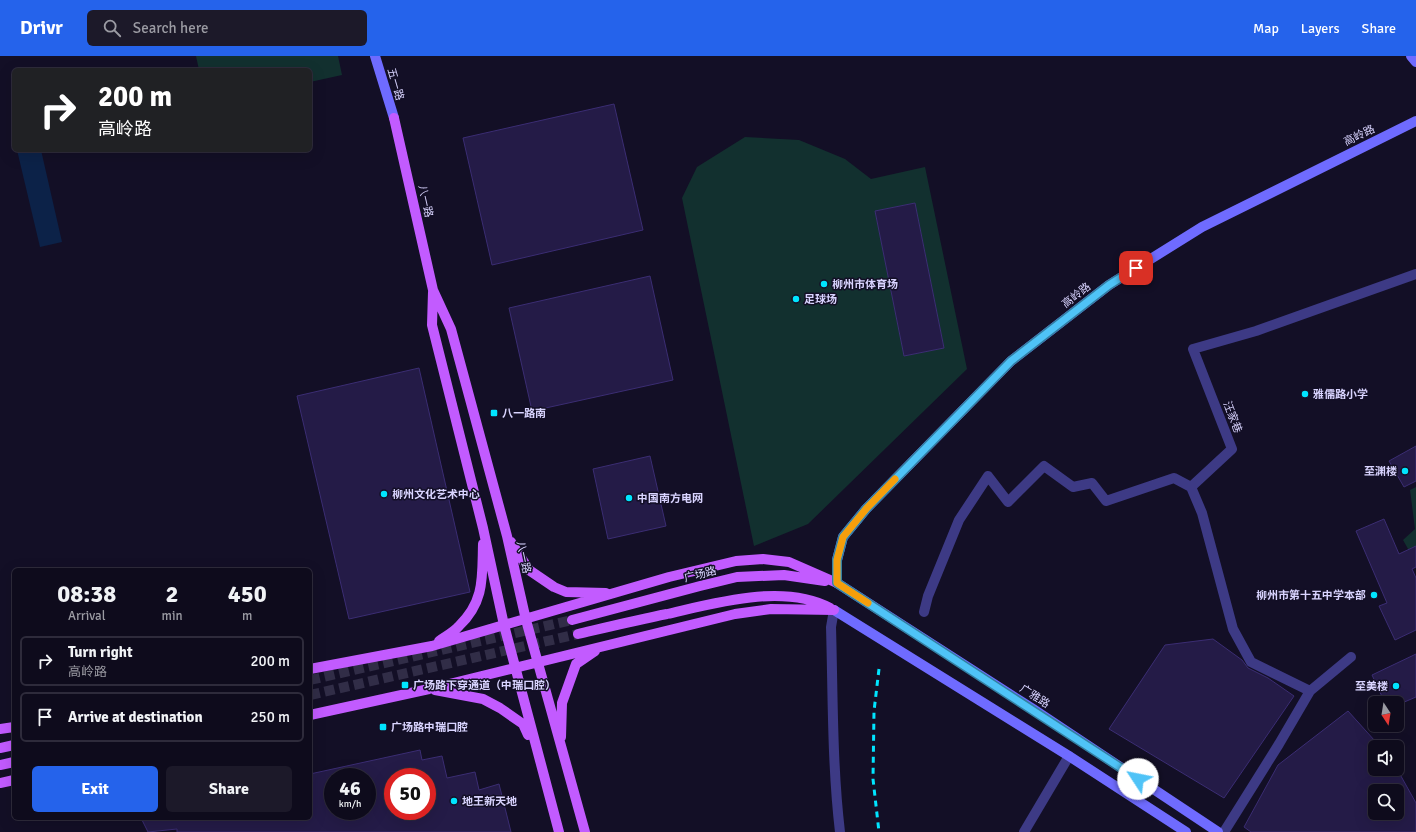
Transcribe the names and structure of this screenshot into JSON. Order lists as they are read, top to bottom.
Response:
{
  "streets": {
    "main road": [
      "五一路",
      "高岭路",
      "八一路",
      "广场路",
      "广雅路"
    ],
    "street": ["汪家巷"]
  },
  "crossings": [
    ["五一路", "八一路"],
    ["高岭路", "广场路"],
    ["高岭路", "广雅路"],
    ["广场路", "广雅路"]
  ],
  "places": {
    "other": [
      "柳州市体育场",
      "足球场",
      "雅儒路小学",
      "至渊楼",
      "柳州文化艺术中心",
      "中国南方电网",
      "柳州市第十五中学本部",
      "至美楼",
      "地王新天地"
    ],
    "transit": ["八一路南", "广场路下穿通道（中瑞口腔）", "广场路中瑞口腔"]
  },
  "north": "bottom",
  "page": {
    "header": "Drivr",
    "search": "Search here",
    "nav": ["Map", "Layers", "Share"],
    "turn": ["200 m", "高岭路"],
    "eta": [
      "08:38",
      "Arrival",
      "2",
      "min",
      "450",
      "m"
    ],
    "list": [
      {
        "name": "Turn right",
        "note": "高岭路",
        "value": "200 m"
      },
      {
        "name": "Arrive at destination",
        "value": "250 m"
      }
    ],
    "buttons": ["Exit", "Share"],
    "speed": "46 km/h",
    "limit": "50"
  }
}
